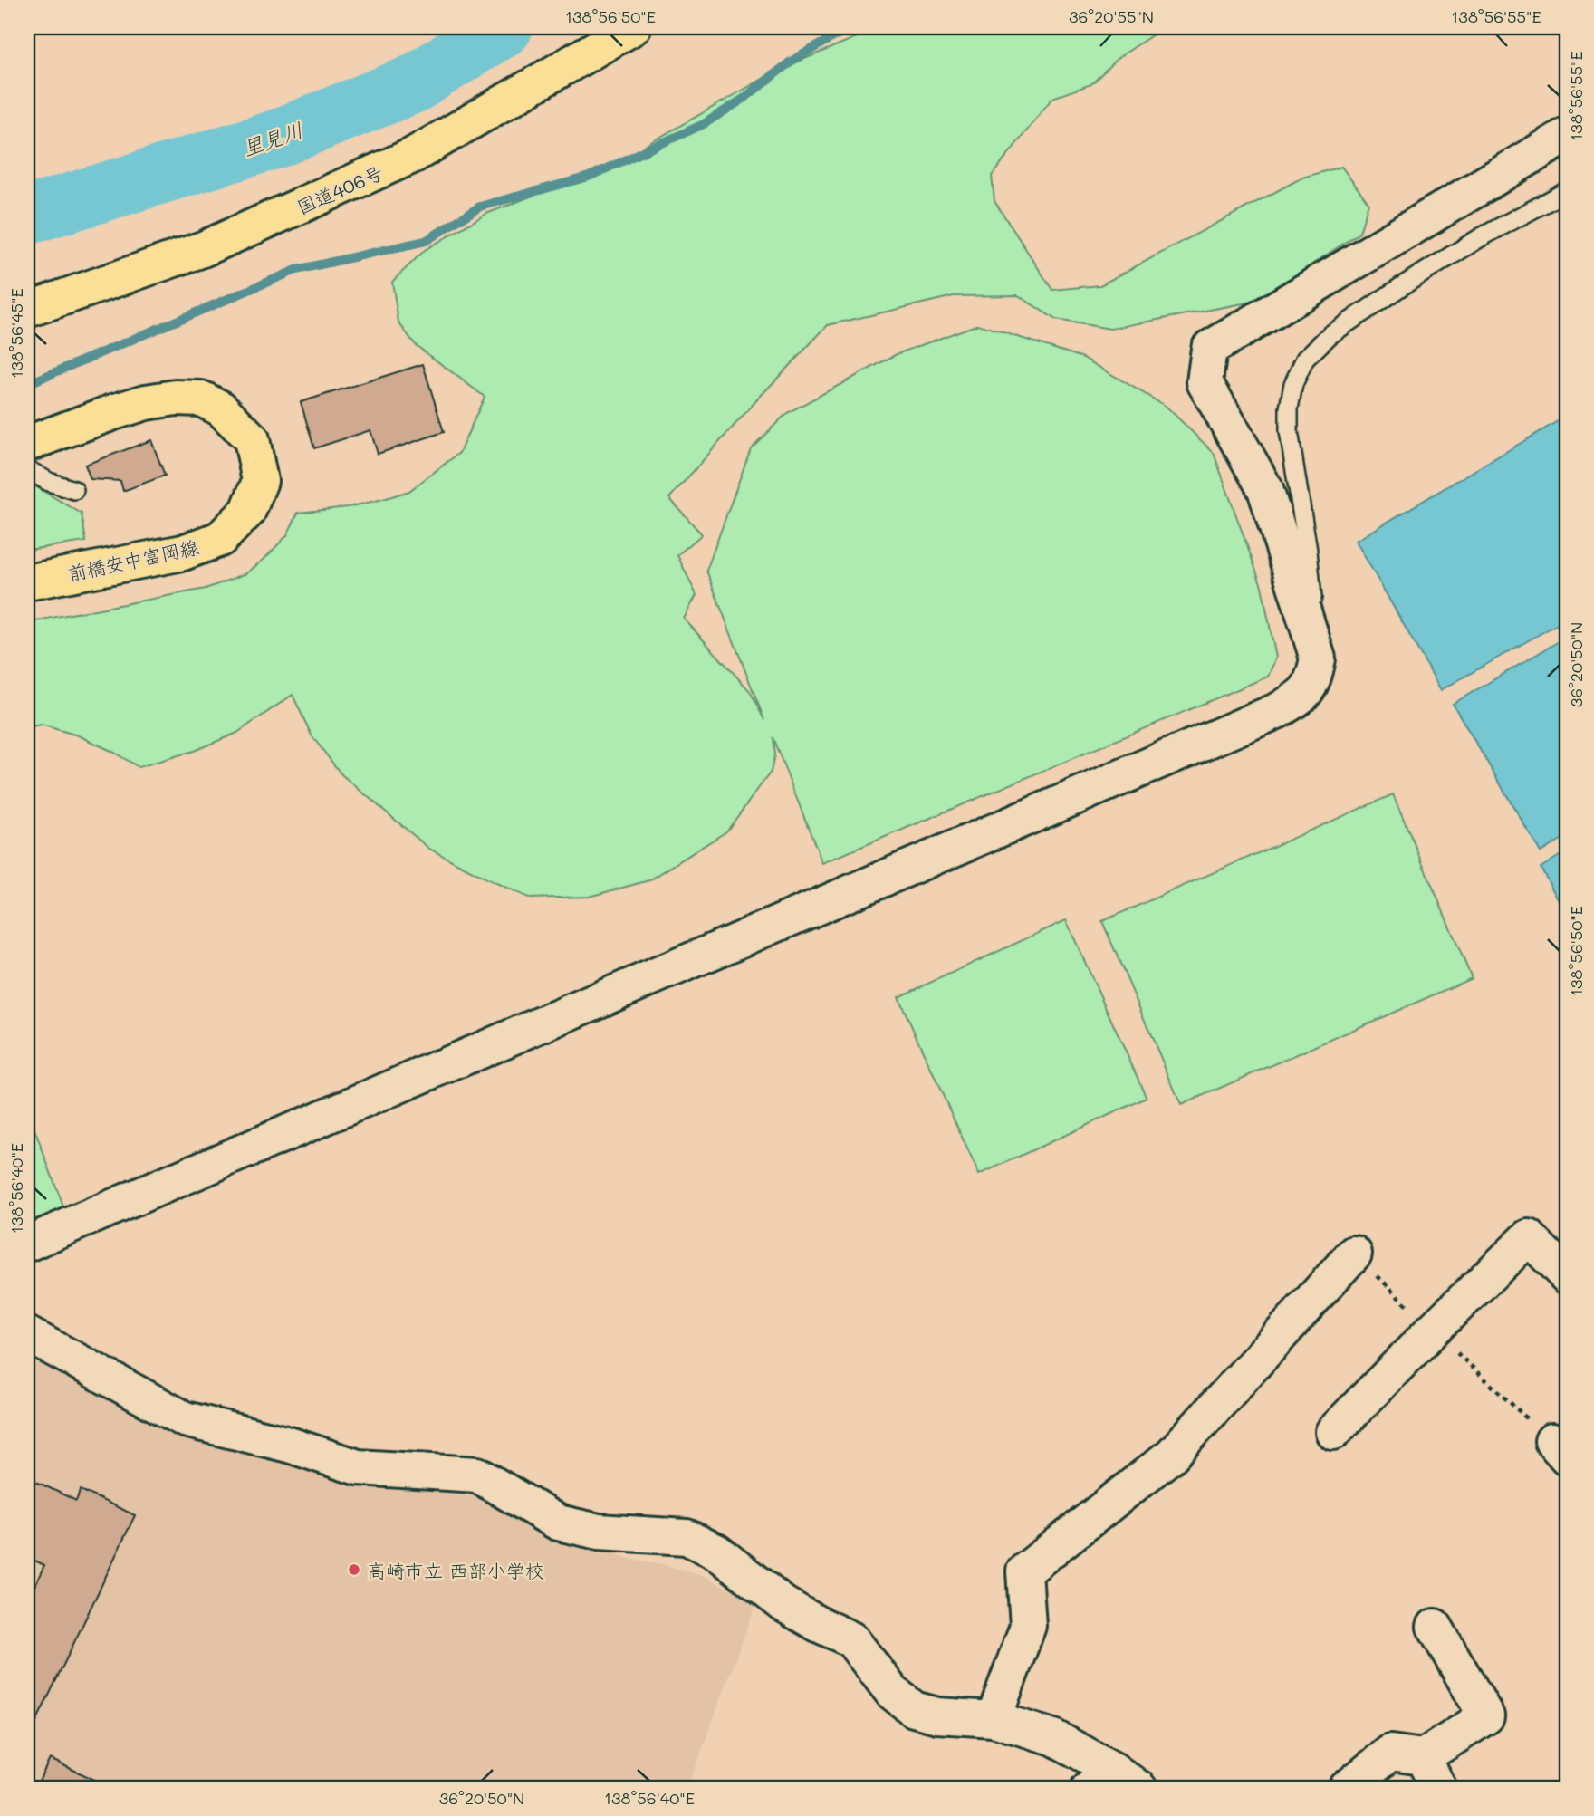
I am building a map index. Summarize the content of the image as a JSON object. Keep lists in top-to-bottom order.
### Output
{
  "streets": {
    "main road": ["国道406号", "前橋安中富岡線"]
  },
  "water": ["里見川"],
  "places": ["高崎市立 西部小学校"],
  "coordinates": [
    "138°56'50\"E",
    "36°20'55\"N",
    "138°56'55\"E",
    "138°56'45\"E",
    "36°20'50\"N",
    "138°56'40\"E"
  ]
}
